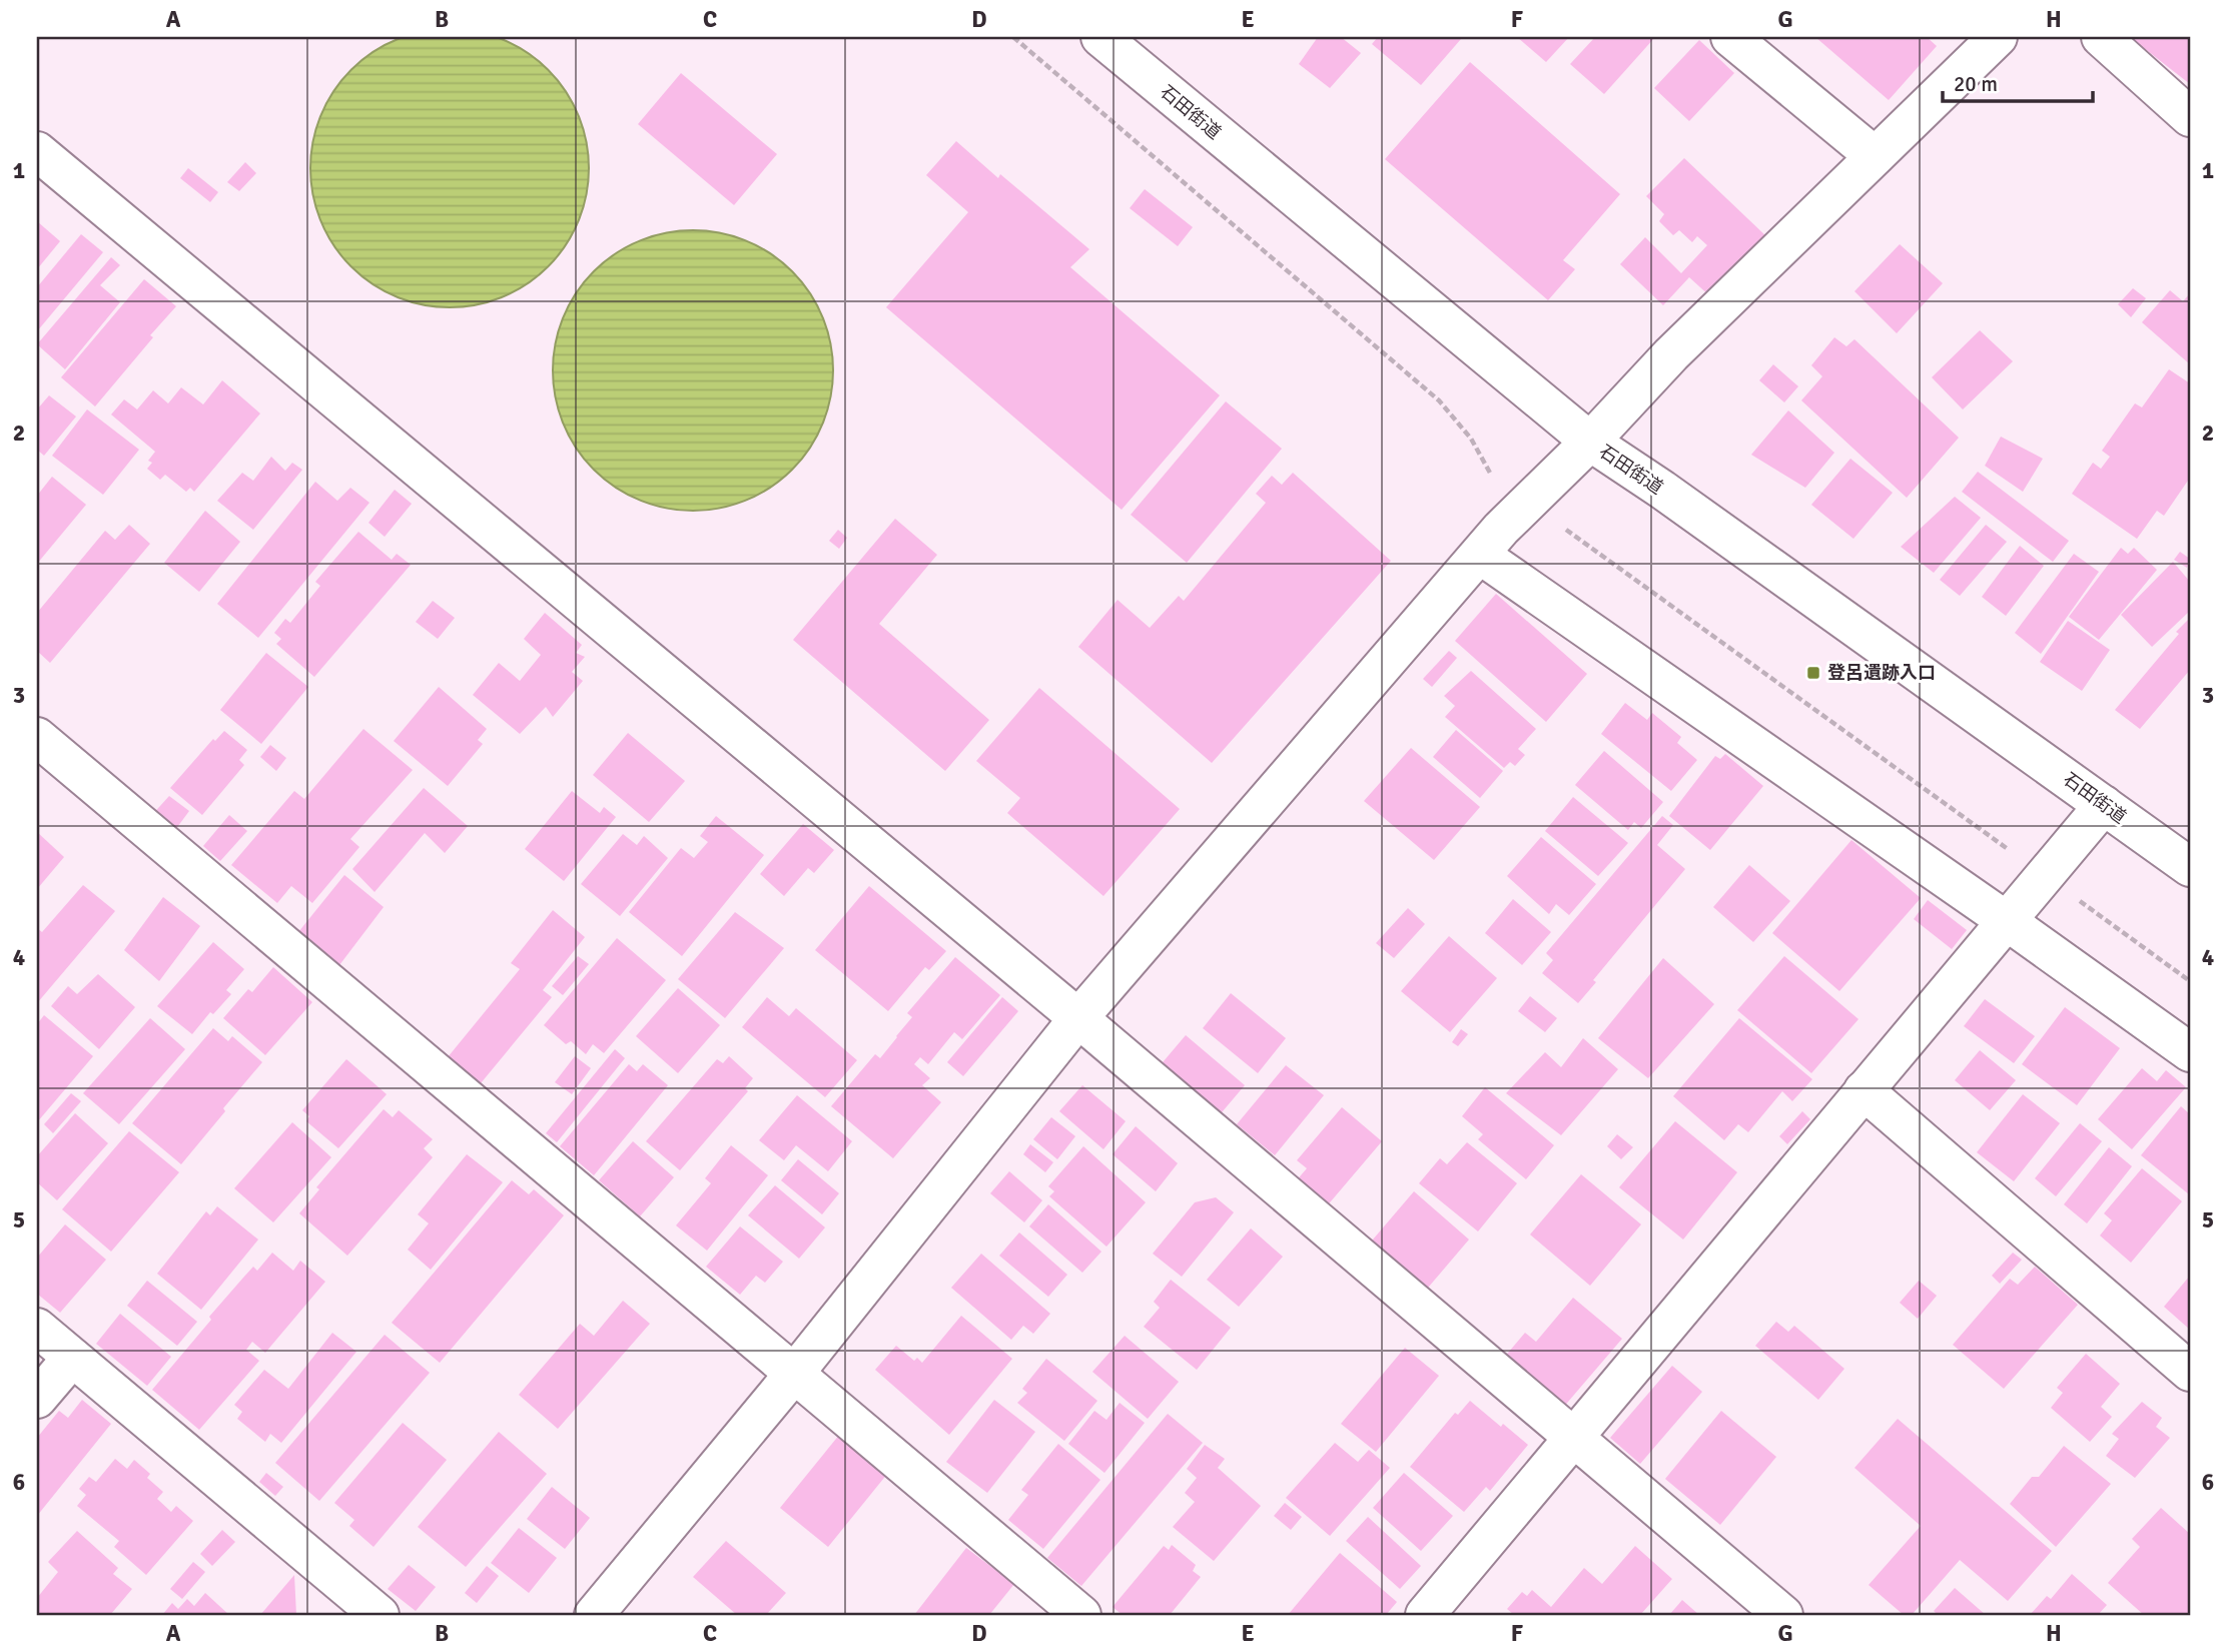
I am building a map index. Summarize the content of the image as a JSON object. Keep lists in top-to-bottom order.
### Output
{
  "streets": {
    "street": ["石田街道"]
  },
  "places": {
    "transit": ["登呂遺跡入口"]
  },
  "scale_bar": "20 m",
  "grid": {
    "columns": [
      "A",
      "B",
      "C",
      "D",
      "E",
      "F",
      "G",
      "H"
    ],
    "rows": [
      "1",
      "2",
      "3",
      "4",
      "5",
      "6"
    ]
  }
}
